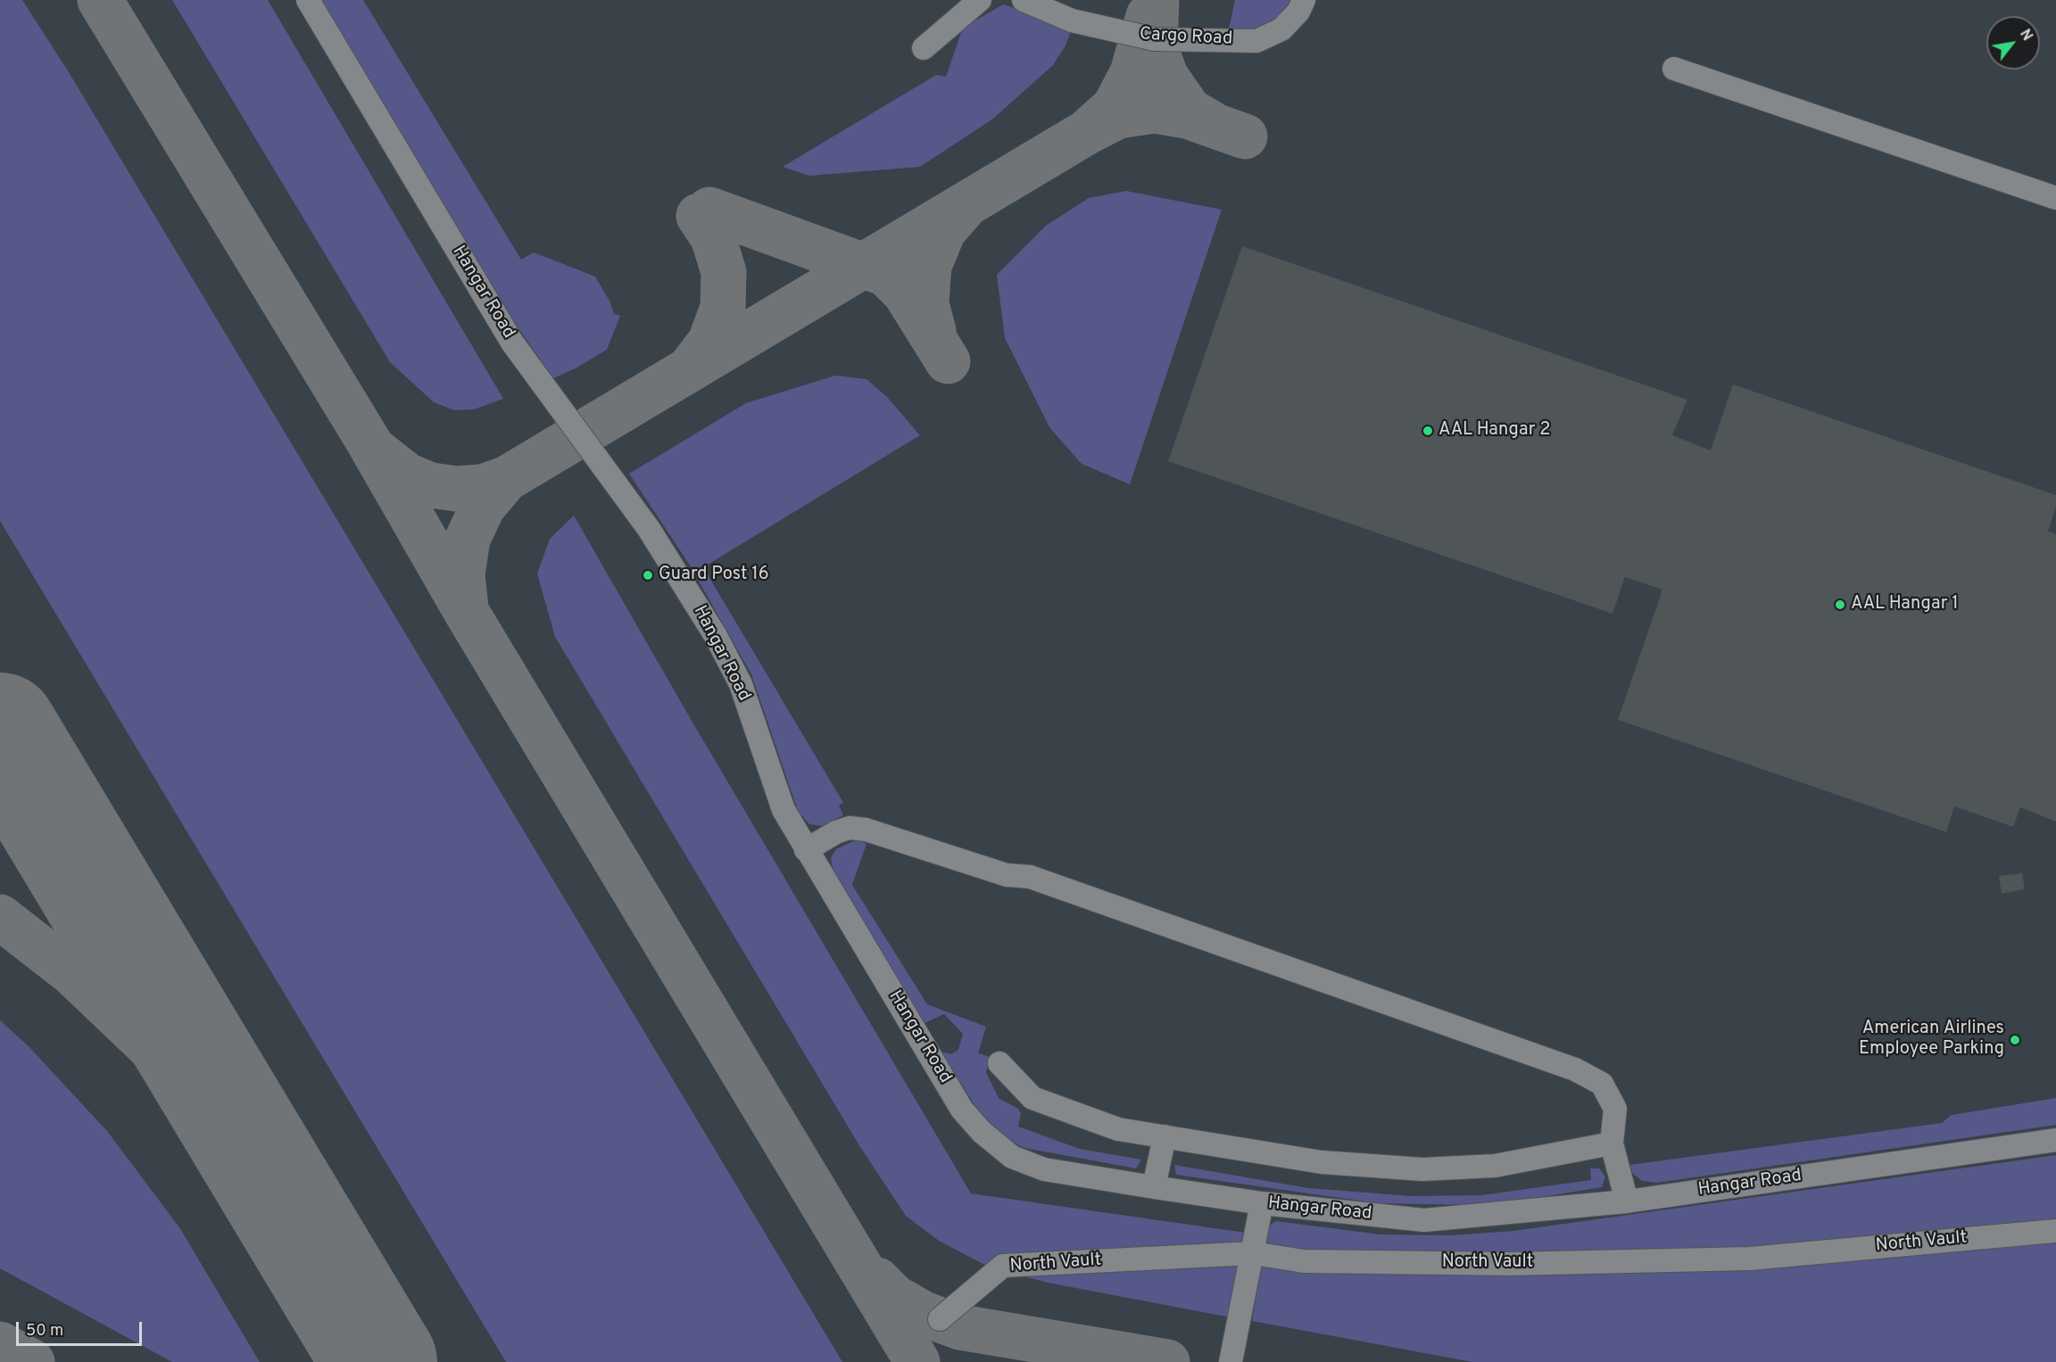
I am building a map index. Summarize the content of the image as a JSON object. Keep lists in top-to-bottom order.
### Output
{
  "streets": {
    "street": ["Cargo Road", "Hangar Road", "North Vault"]
  },
  "places": [
    "AAL Hangar 2",
    "Guard Post 16",
    "AAL Hangar 1",
    "American Airlines Employee Parking"
  ],
  "scale_bar": "50 m",
  "north": "top right"
}
